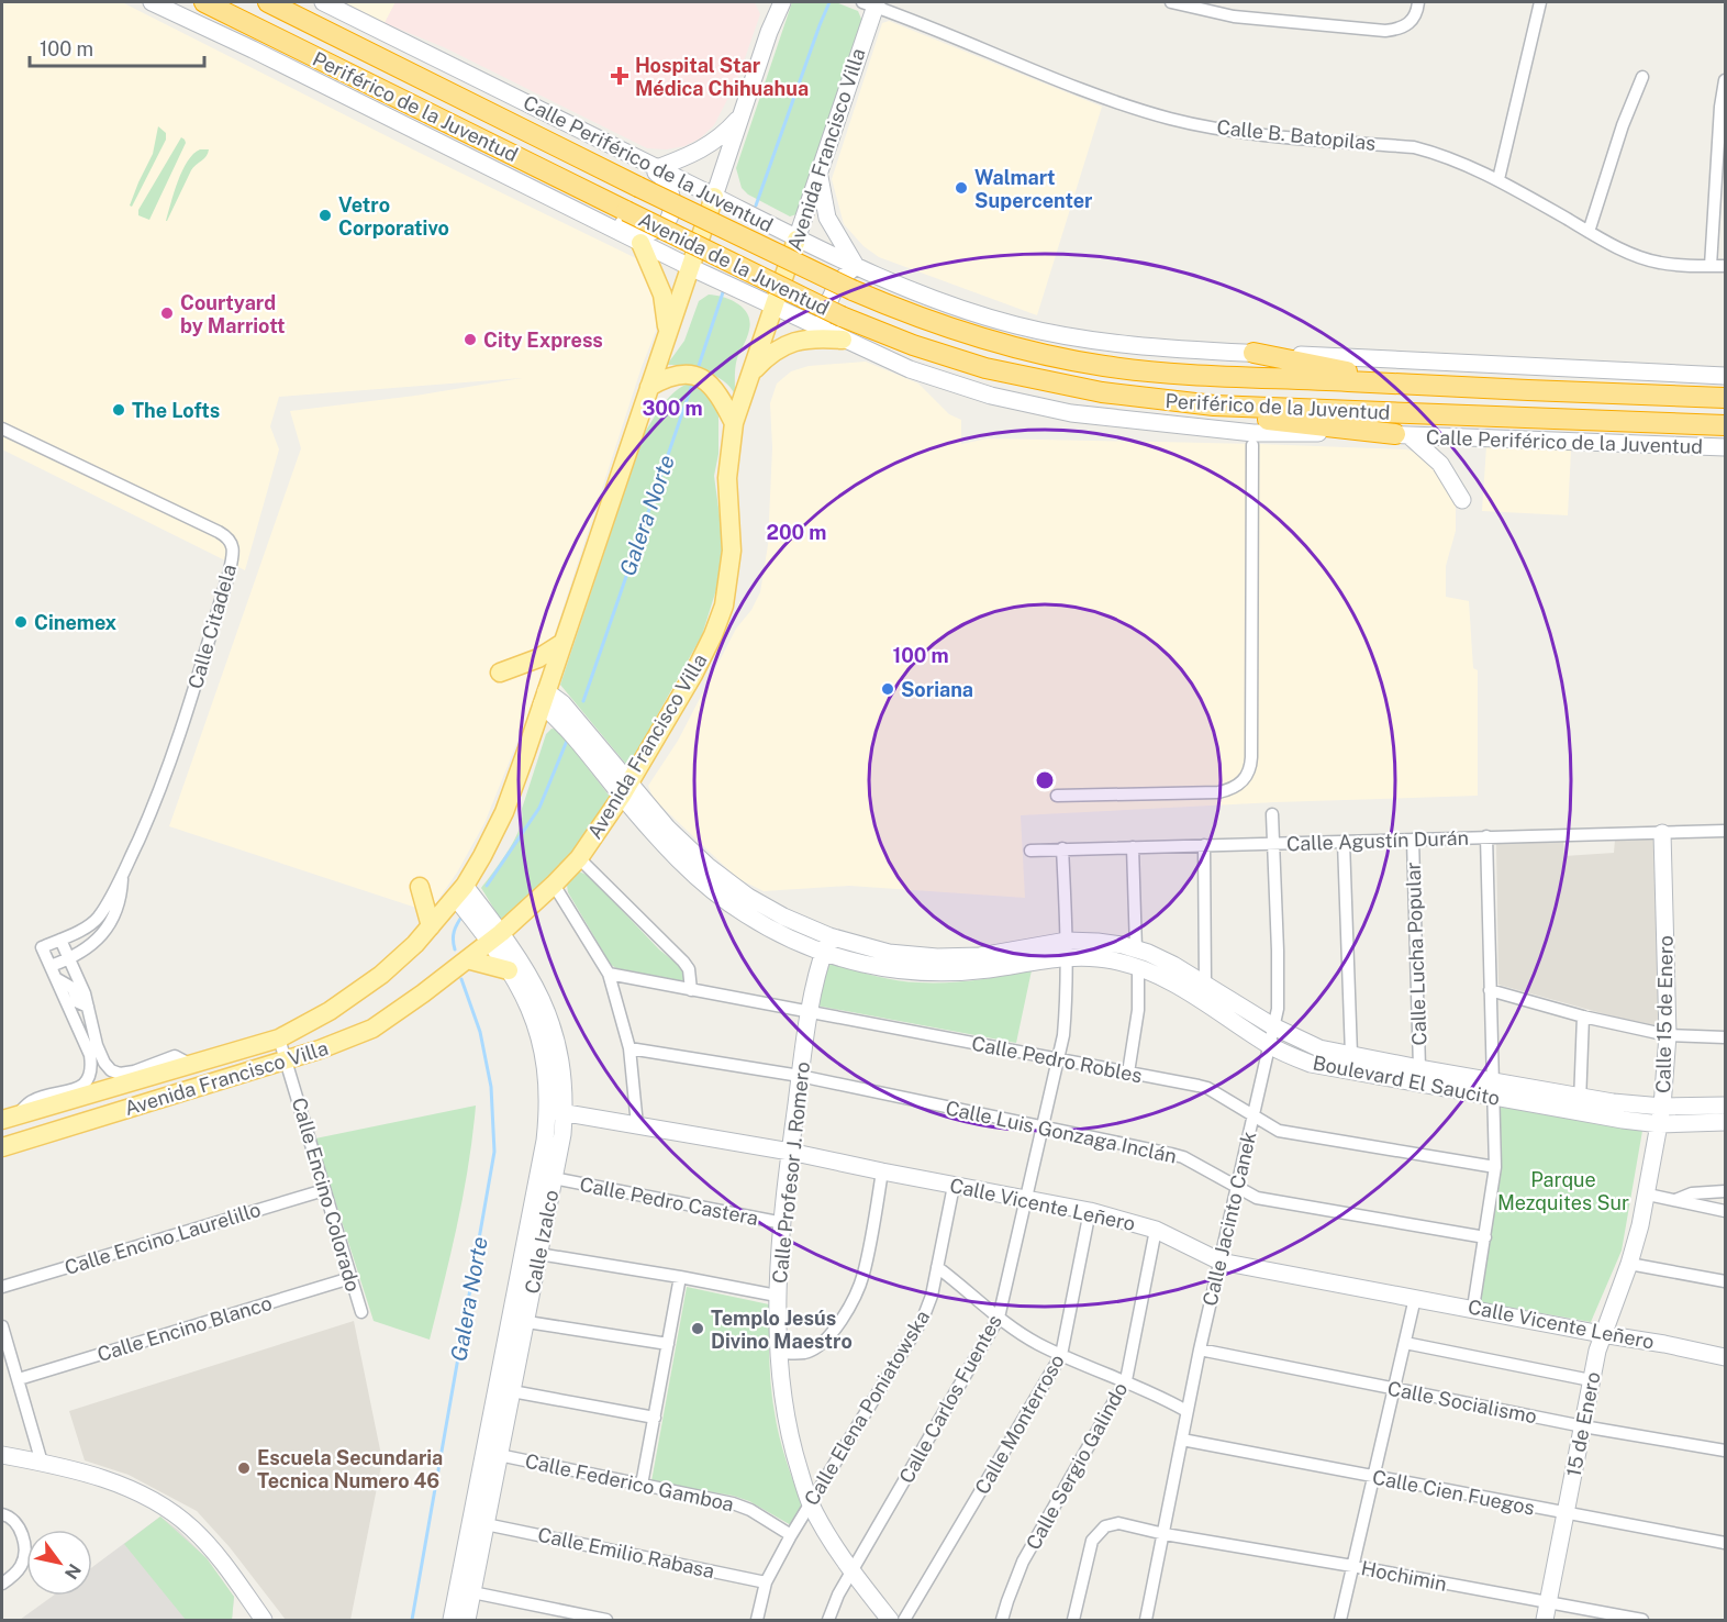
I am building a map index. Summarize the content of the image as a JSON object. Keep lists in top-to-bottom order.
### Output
{
  "streets": {
    "highway": ["Periférico de la Juventud", "Avenida de la Juventud"],
    "main road": [
      "Avenida Francisco Villa",
      "Calle Periférico de la Juventud",
      "Calle 15 de Enero",
      "Boulevard El Saucito",
      "Calle Profesor J. Romero",
      "Calle Vicente Leñero",
      "Calle Izalco",
      "15 de Enero"
    ],
    "street": [
      "Calle B. Batopilas",
      "Calle Citadela",
      "Calle Agustín Durán",
      "Calle Lucha Popular",
      "Calle Pedro Robles",
      "Calle Luis Gonzaga Inclán",
      "Calle Encino Colorado",
      "Calle Pedro Castera",
      "Calle Jacinto Canek",
      "Calle Encino Laurelillo",
      "Calle Encino Blanco",
      "Calle Carlos Fuentes",
      "Calle Socialismo",
      "Calle Elena Poniatowska",
      "Calle Monterroso",
      "Calle Sergio Galindo",
      "Calle Federico Gamboa",
      "Calle Cien Fuegos",
      "Calle Emilio Rabasa",
      "Hochimin"
    ]
  },
  "crossings": [
    ["Periférico de la Juventud", "Avenida de la Juventud"],
    ["Calle B. Batopilas", "Avenida Francisco Villa"],
    ["Avenida Francisco Villa", "Calle Periférico de la Juventud"],
    ["Avenida Francisco Villa", "Boulevard El Saucito"],
    ["Avenida Francisco Villa", "Calle Encino Colorado"],
    ["Avenida Francisco Villa", "Calle Izalco"],
    ["Calle Agustín Durán", "Calle Lucha Popular"],
    ["Calle Agustín Durán", "Calle 15 de Enero"],
    ["Calle Agustín Durán", "Calle Jacinto Canek"],
    ["Calle Agustín Durán", "Calle Carlos Fuentes"],
    ["Calle Lucha Popular", "Boulevard El Saucito"],
    ["Calle 15 de Enero", "Boulevard El Saucito"],
    ["Calle 15 de Enero", "15 de Enero"],
    ["Calle Pedro Robles", "Calle Profesor J. Romero"],
    ["Calle Pedro Robles", "Calle Jacinto Canek"],
    ["Calle Pedro Robles", "Calle Carlos Fuentes"],
    ["Boulevard El Saucito", "Calle Profesor J. Romero"],
    ["Boulevard El Saucito", "Calle Jacinto Canek"],
    ["Boulevard El Saucito", "Calle Carlos Fuentes"],
    ["Calle Luis Gonzaga Inclán", "Calle Profesor J. Romero"],
    ["Calle Luis Gonzaga Inclán", "Calle Jacinto Canek"],
    ["Calle Luis Gonzaga Inclán", "Calle Carlos Fuentes"],
    ["Calle Profesor J. Romero", "Calle Pedro Castera"],
    ["Calle Profesor J. Romero", "Calle Vicente Leñero"],
    ["Calle Profesor J. Romero", "Calle Carlos Fuentes"],
    ["Calle Profesor J. Romero", "Calle Elena Poniatowska"],
    ["Calle Encino Colorado", "Calle Encino Laurelillo"],
    ["Calle Encino Colorado", "Calle Encino Blanco"],
    ["Calle Pedro Castera", "Calle Izalco"],
    ["Calle Vicente Leñero", "Calle Jacinto Canek"],
    ["Calle Vicente Leñero", "Calle Izalco"],
    ["Calle Vicente Leñero", "Calle Carlos Fuentes"],
    ["Calle Vicente Leñero", "Calle Elena Poniatowska"],
    ["Calle Vicente Leñero", "Calle Monterroso"],
    ["Calle Vicente Leñero", "15 de Enero"],
    ["Calle Vicente Leñero", "Calle Sergio Galindo"],
    ["Calle Jacinto Canek", "Calle Socialismo"],
    ["Calle Jacinto Canek", "Calle Cien Fuegos"],
    ["Calle Jacinto Canek", "Hochimin"],
    ["Calle Izalco", "Calle Federico Gamboa"],
    ["Calle Izalco", "Calle Emilio Rabasa"],
    ["Calle Socialismo", "15 de Enero"],
    ["Calle Elena Poniatowska", "Calle Federico Gamboa"],
    ["Calle Elena Poniatowska", "Calle Emilio Rabasa"],
    ["15 de Enero", "Calle Cien Fuegos"],
    ["15 de Enero", "Hochimin"]
  ],
  "water": ["Galera Norte"],
  "parks": ["Parque Mezquites Sur"],
  "places": {
    "health": ["Hospital Star Médica Chihuahua"],
    "other": [
      "Walmart Supercenter",
      "Vetro Corporativo",
      "Courtyard by Marriott",
      "City Express",
      "The Lofts",
      "Cinemex",
      "Soriana",
      "Templo Jesús Divino Maestro",
      "Escuela Secundaria Tecnica Numero 46"
    ]
  },
  "scale_bar": "100 m",
  "north": "bottom right",
  "rings": ["300 m", "200 m", "100 m"]
}
